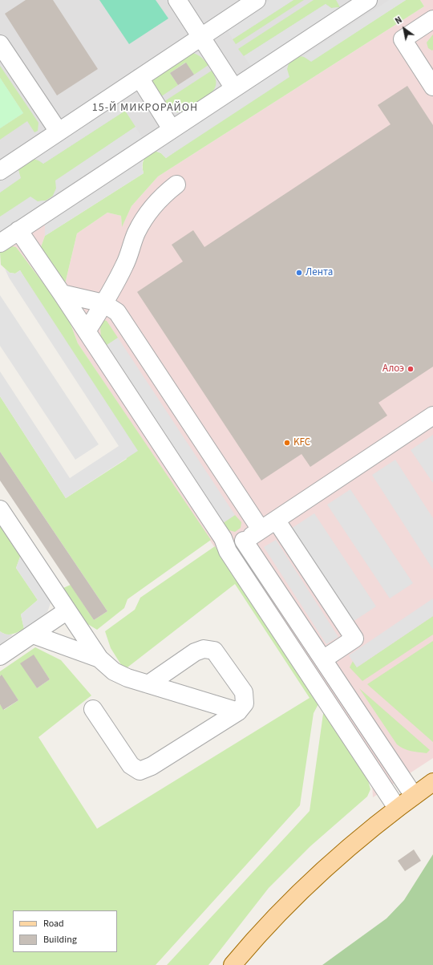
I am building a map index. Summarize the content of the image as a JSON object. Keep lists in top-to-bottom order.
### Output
{
  "districts": ["15-Й МИКРОРАЙОН"],
  "places": ["Лента", "Алоэ", "KFC"],
  "legend": ["Road", "Building"],
  "north": "top left"
}
